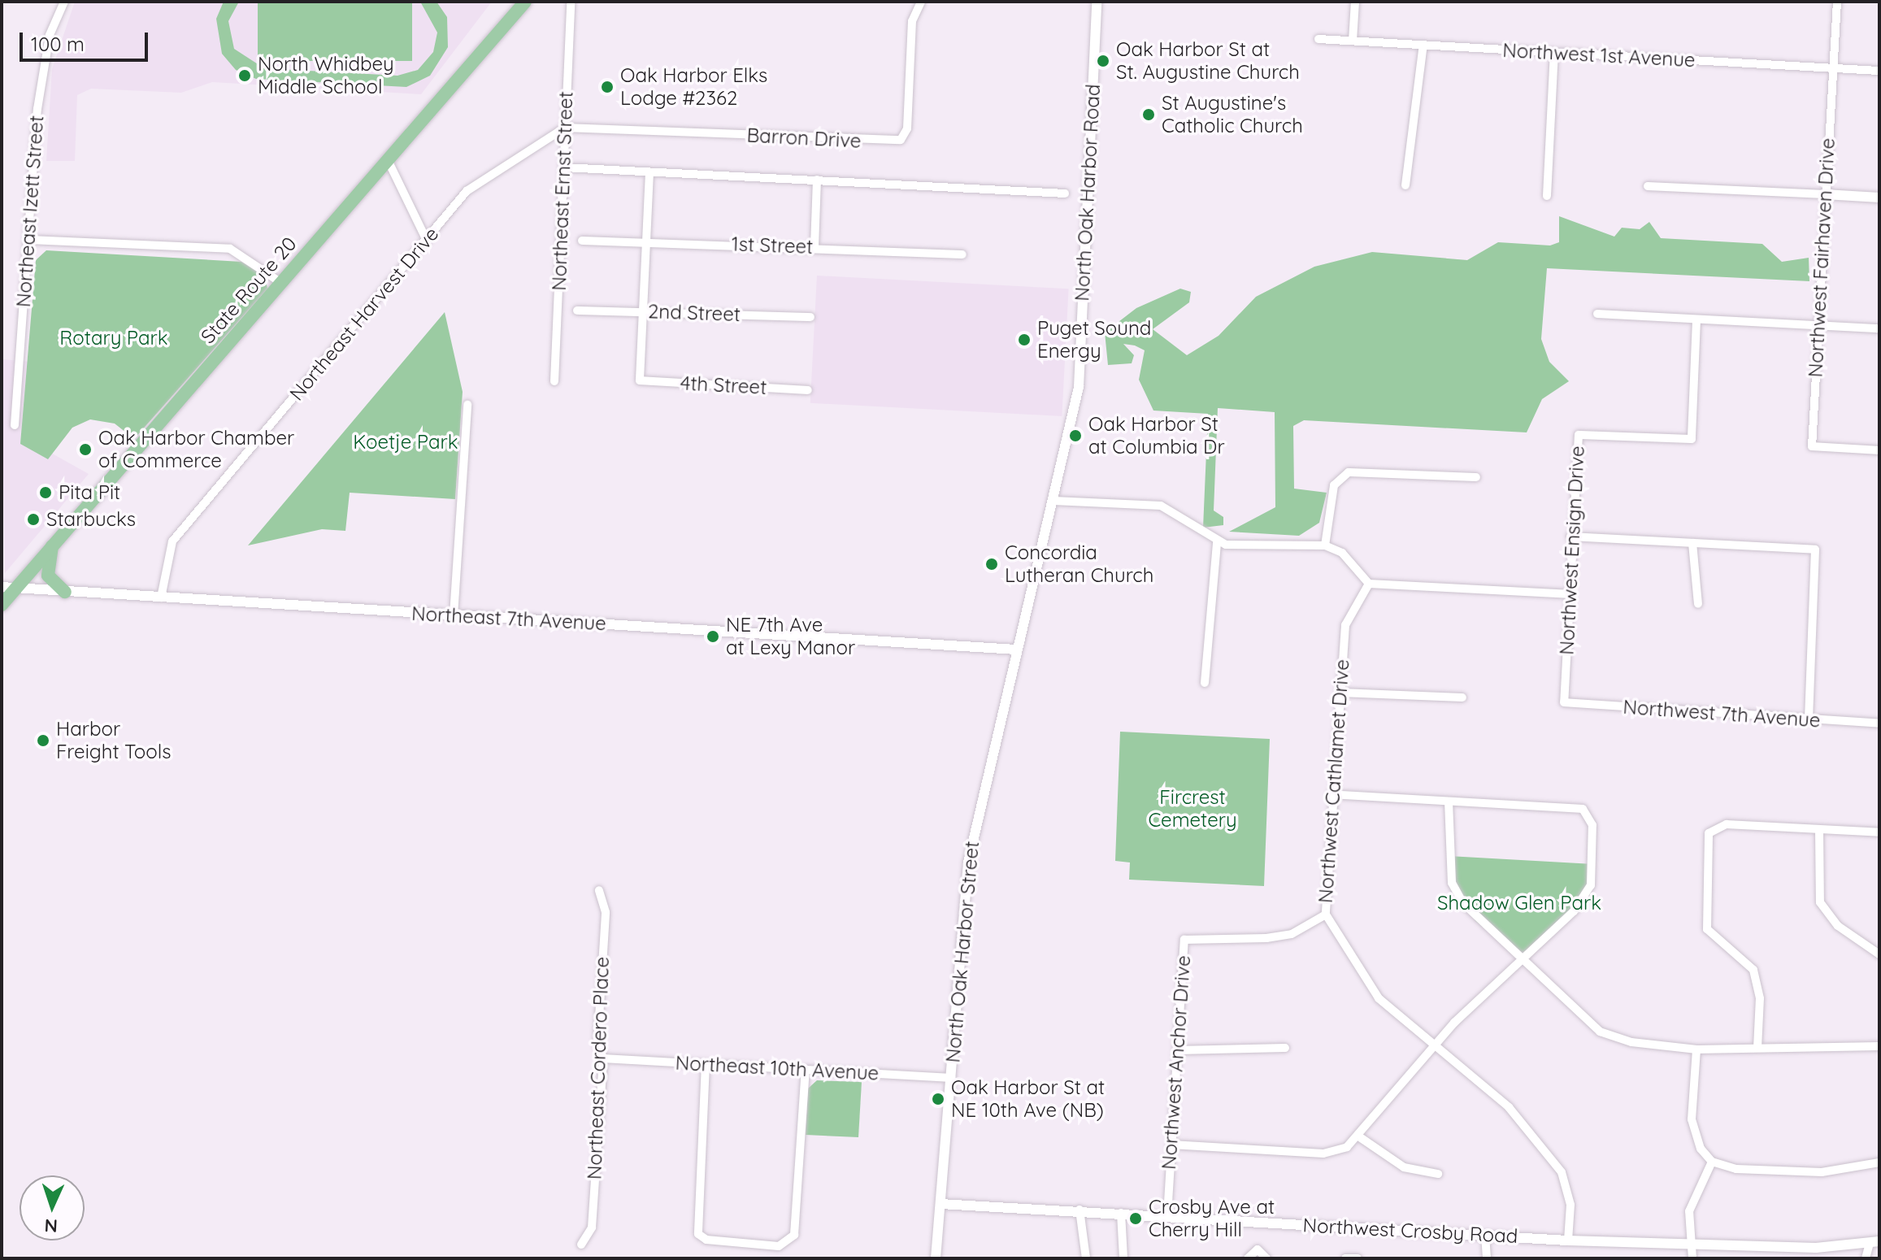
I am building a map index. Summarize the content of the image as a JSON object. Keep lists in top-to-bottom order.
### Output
{
  "streets": {
    "main road": ["State Route 20"],
    "street": [
      "Northwest 1st Avenue",
      "Barron Drive",
      "Northeast Ernst Street",
      "North Oak Harbor Road",
      "Northeast Izett Street",
      "1st Street",
      "Northwest Fairhaven Drive",
      "2nd Street",
      "Northeast Harvest Drive",
      "4th Street",
      "Northwest Ensign Drive",
      "Northeast 7th Avenue",
      "Northwest 7th Avenue",
      "Northwest Cathlamet Drive",
      "North Oak Harbor Street",
      "Northwest Anchor Drive",
      "Northeast Cordero Place",
      "Northeast 10th Avenue",
      "Northwest Crosby Road"
    ]
  },
  "crossings": [
    ["Northwest 1st Avenue", "Northwest Fairhaven Drive"],
    ["Barron Drive", "Northeast Ernst Street"],
    ["Barron Drive", "Northeast Harvest Drive"],
    ["Northeast Ernst Street", "Northeast Harvest Drive"],
    ["North Oak Harbor Road", "Northeast 7th Avenue"],
    ["North Oak Harbor Road", "North Oak Harbor Street"],
    ["State Route 20", "Northeast 7th Avenue"],
    ["2nd Street", "4th Street"],
    ["Northeast Harvest Drive", "Northeast 7th Avenue"],
    ["Northwest Ensign Drive", "Northwest 7th Avenue"],
    ["Northeast 7th Avenue", "North Oak Harbor Street"],
    ["Northwest Cathlamet Drive", "Northwest Anchor Drive"],
    ["Northwest Cathlamet Drive", "Northwest Crosby Road"],
    ["North Oak Harbor Street", "Northeast 10th Avenue"],
    ["North Oak Harbor Street", "Northwest Crosby Road"],
    ["Northwest Anchor Drive", "Northwest Crosby Road"],
    ["Northeast Cordero Place", "Northeast 10th Avenue"]
  ],
  "parks": [
    "Rotary Park",
    "Koetje Park",
    "Fircrest Cemetery",
    "Shadow Glen Park"
  ],
  "places": [
    "Oak Harbor St at St. Augustine Church",
    "North Whidbey Middle School",
    "Oak Harbor Elks Lodge #2362",
    "St Augustine's Catholic Church",
    "Puget Sound Energy",
    "Oak Harbor St at Columbia Dr",
    "Oak Harbor Chamber of Commerce",
    "Pita Pit",
    "Starbucks",
    "Concordia Lutheran Church",
    "NE 7th Ave at Lexy Manor",
    "Harbor Freight Tools",
    "Oak Harbor St at NE 10th Ave (NB)",
    "Crosby Ave at Cherry Hill"
  ],
  "scale_bar": "100 m",
  "north": "bottom"
}
